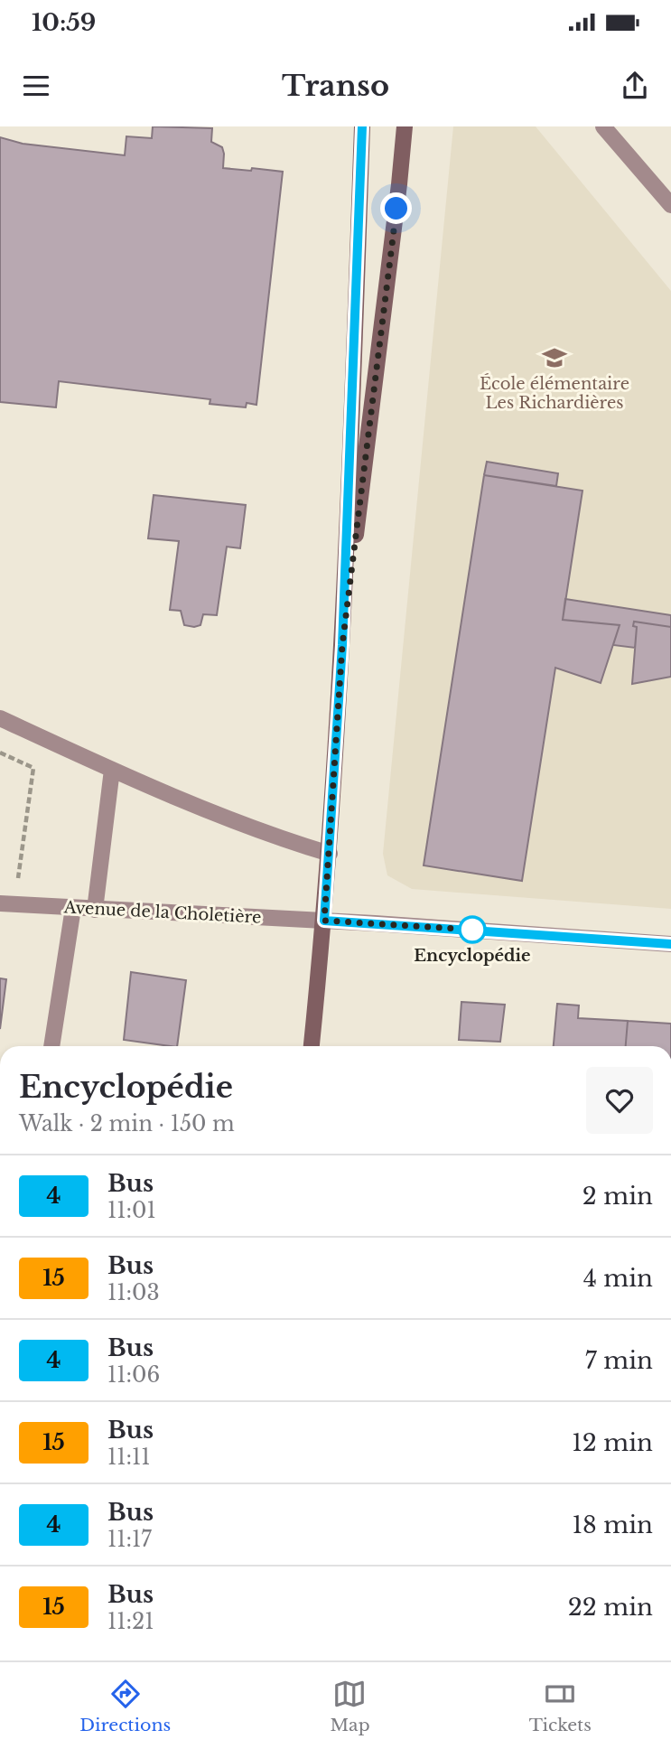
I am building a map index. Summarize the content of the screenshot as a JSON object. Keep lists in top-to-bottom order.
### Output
{
  "streets": {
    "street": ["Avenue de la Choletière"]
  },
  "places": {
    "school or university": ["École élémentaire Les Richardières"],
    "other": ["Encyclopédie"]
  },
  "lines": ["bus line 4"],
  "page": {
    "status": "10:59",
    "header": "Transo",
    "heading": ["Encyclopédie", "Walk · 2 min · 150 m"],
    "list": [
      {
        "mark": "4",
        "name": "Bus",
        "note": "11:01",
        "value": "2 min"
      },
      {
        "mark": "15",
        "name": "Bus",
        "note": "11:03",
        "value": "4 min"
      },
      {
        "mark": "4",
        "name": "Bus",
        "note": "11:06",
        "value": "7 min"
      },
      {
        "mark": "15",
        "name": "Bus",
        "note": "11:11",
        "value": "12 min"
      },
      {
        "mark": "4",
        "name": "Bus",
        "note": "11:17",
        "value": "18 min"
      },
      {
        "mark": "15",
        "name": "Bus",
        "note": "11:21",
        "value": "22 min"
      }
    ],
    "tabs": ["Directions", "Map", "Tickets"]
  }
}
